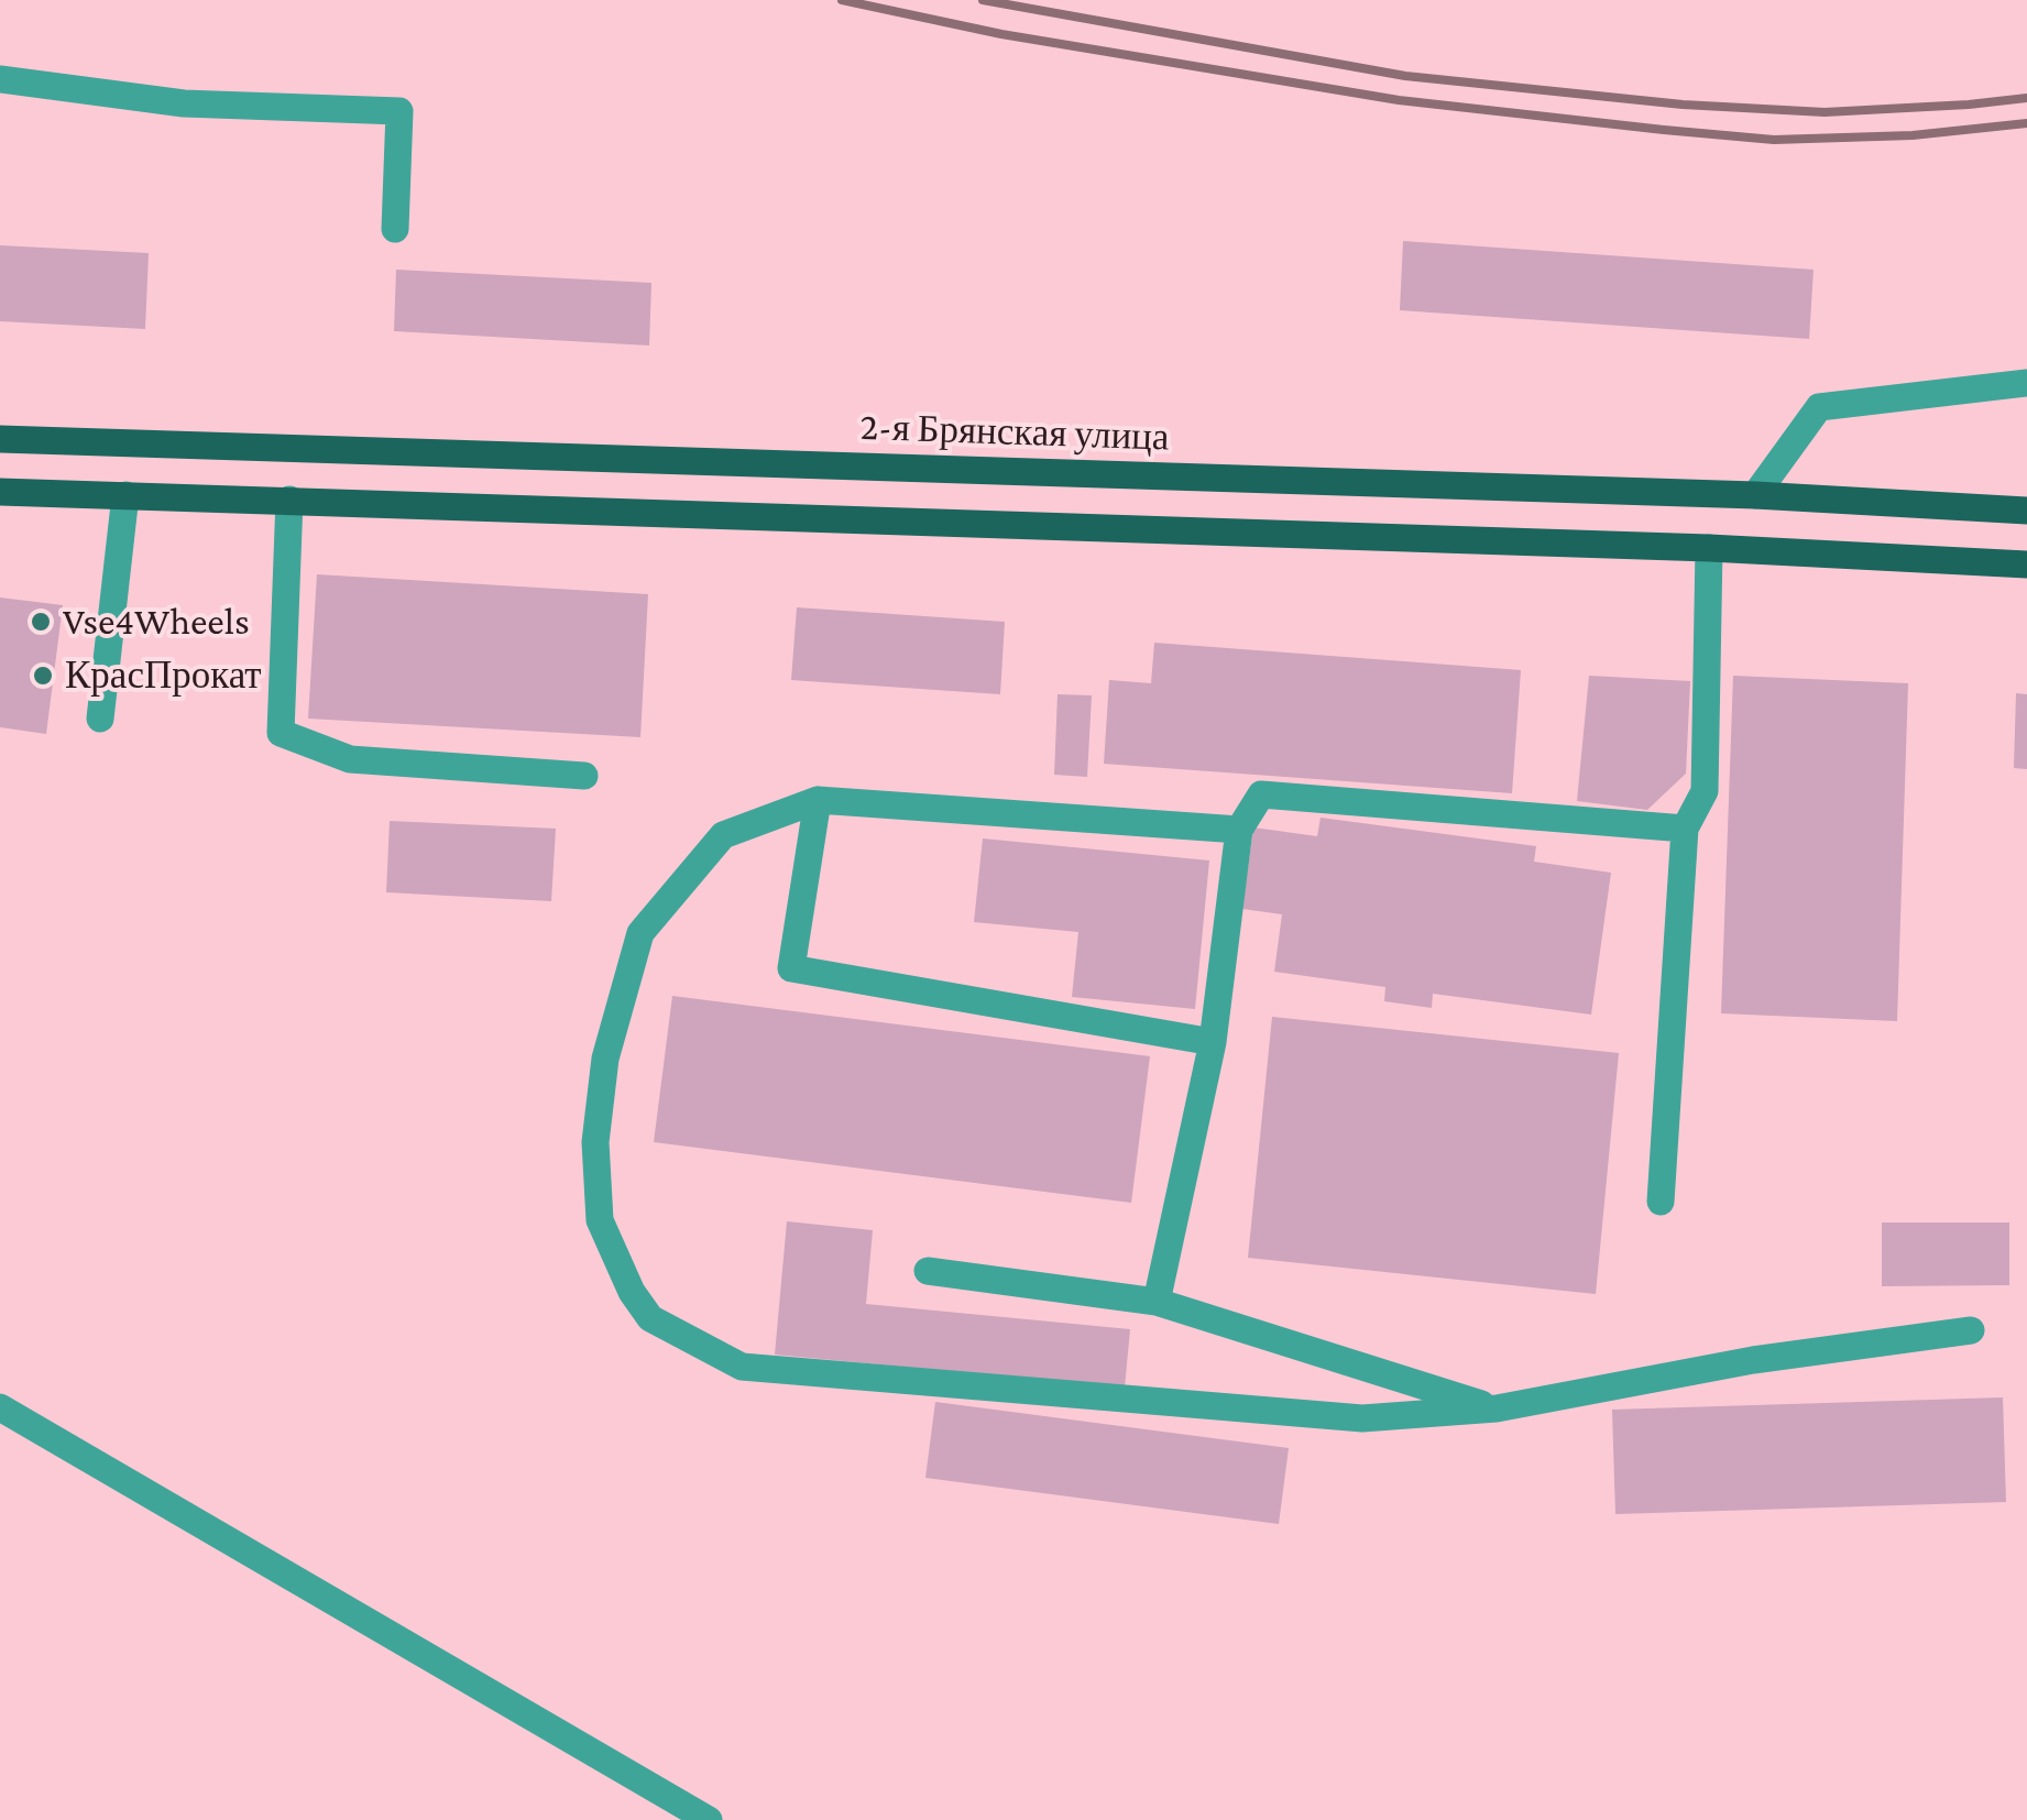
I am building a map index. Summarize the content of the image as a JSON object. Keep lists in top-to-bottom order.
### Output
{
  "streets": {
    "main road": ["2-я Брянская улица"]
  },
  "places": ["Vse4Wheels", "КрасПрокат"]
}
